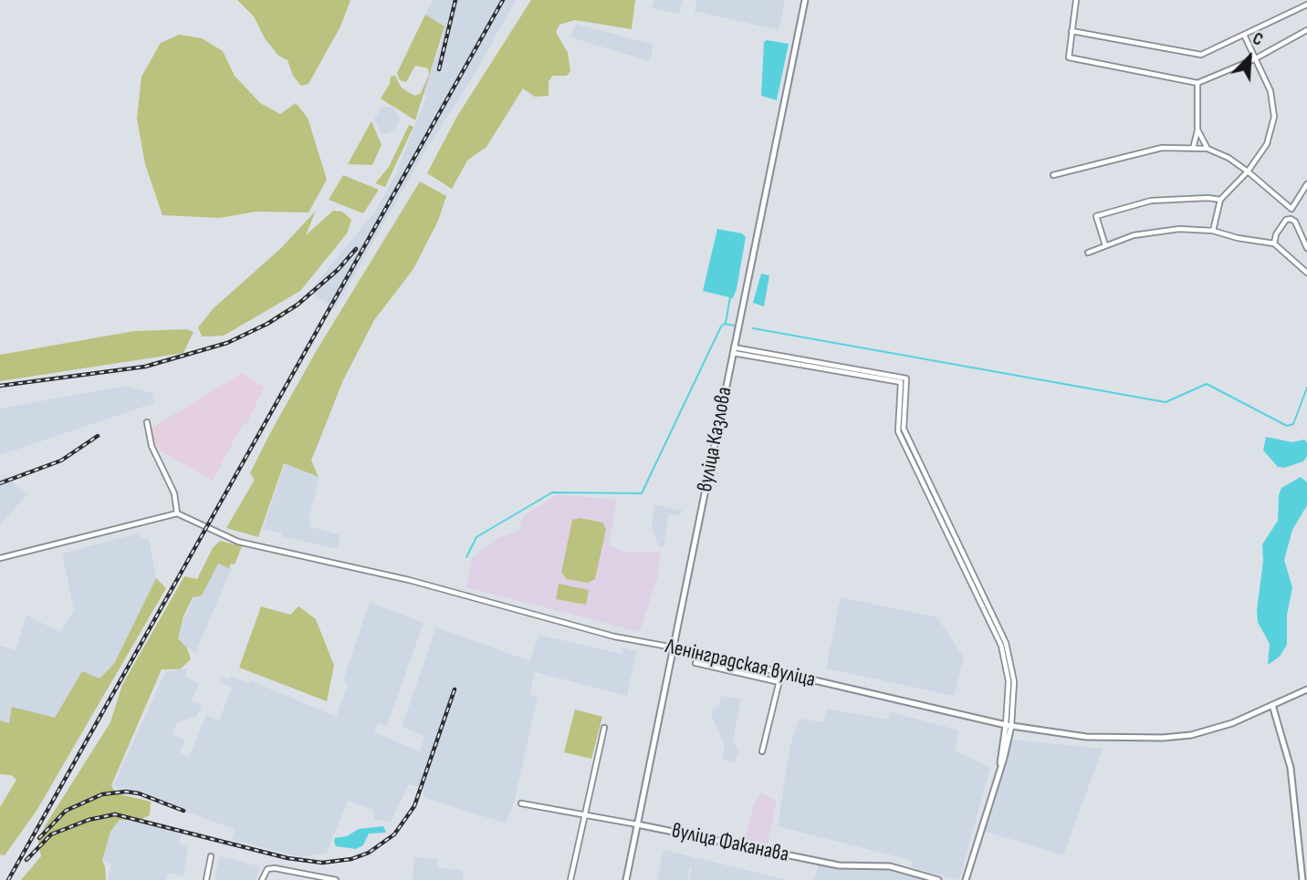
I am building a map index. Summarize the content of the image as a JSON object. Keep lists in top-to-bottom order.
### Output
{
  "streets": {
    "main road": ["вуліца Казлова", "Ленінградская вуліца", "вуліца Факанава"]
  },
  "crossings": [
    ["вуліца Казлова", "Ленінградская вуліца"],
    ["вуліца Казлова", "вуліца Факанава"]
  ],
  "north": "top right"
}
